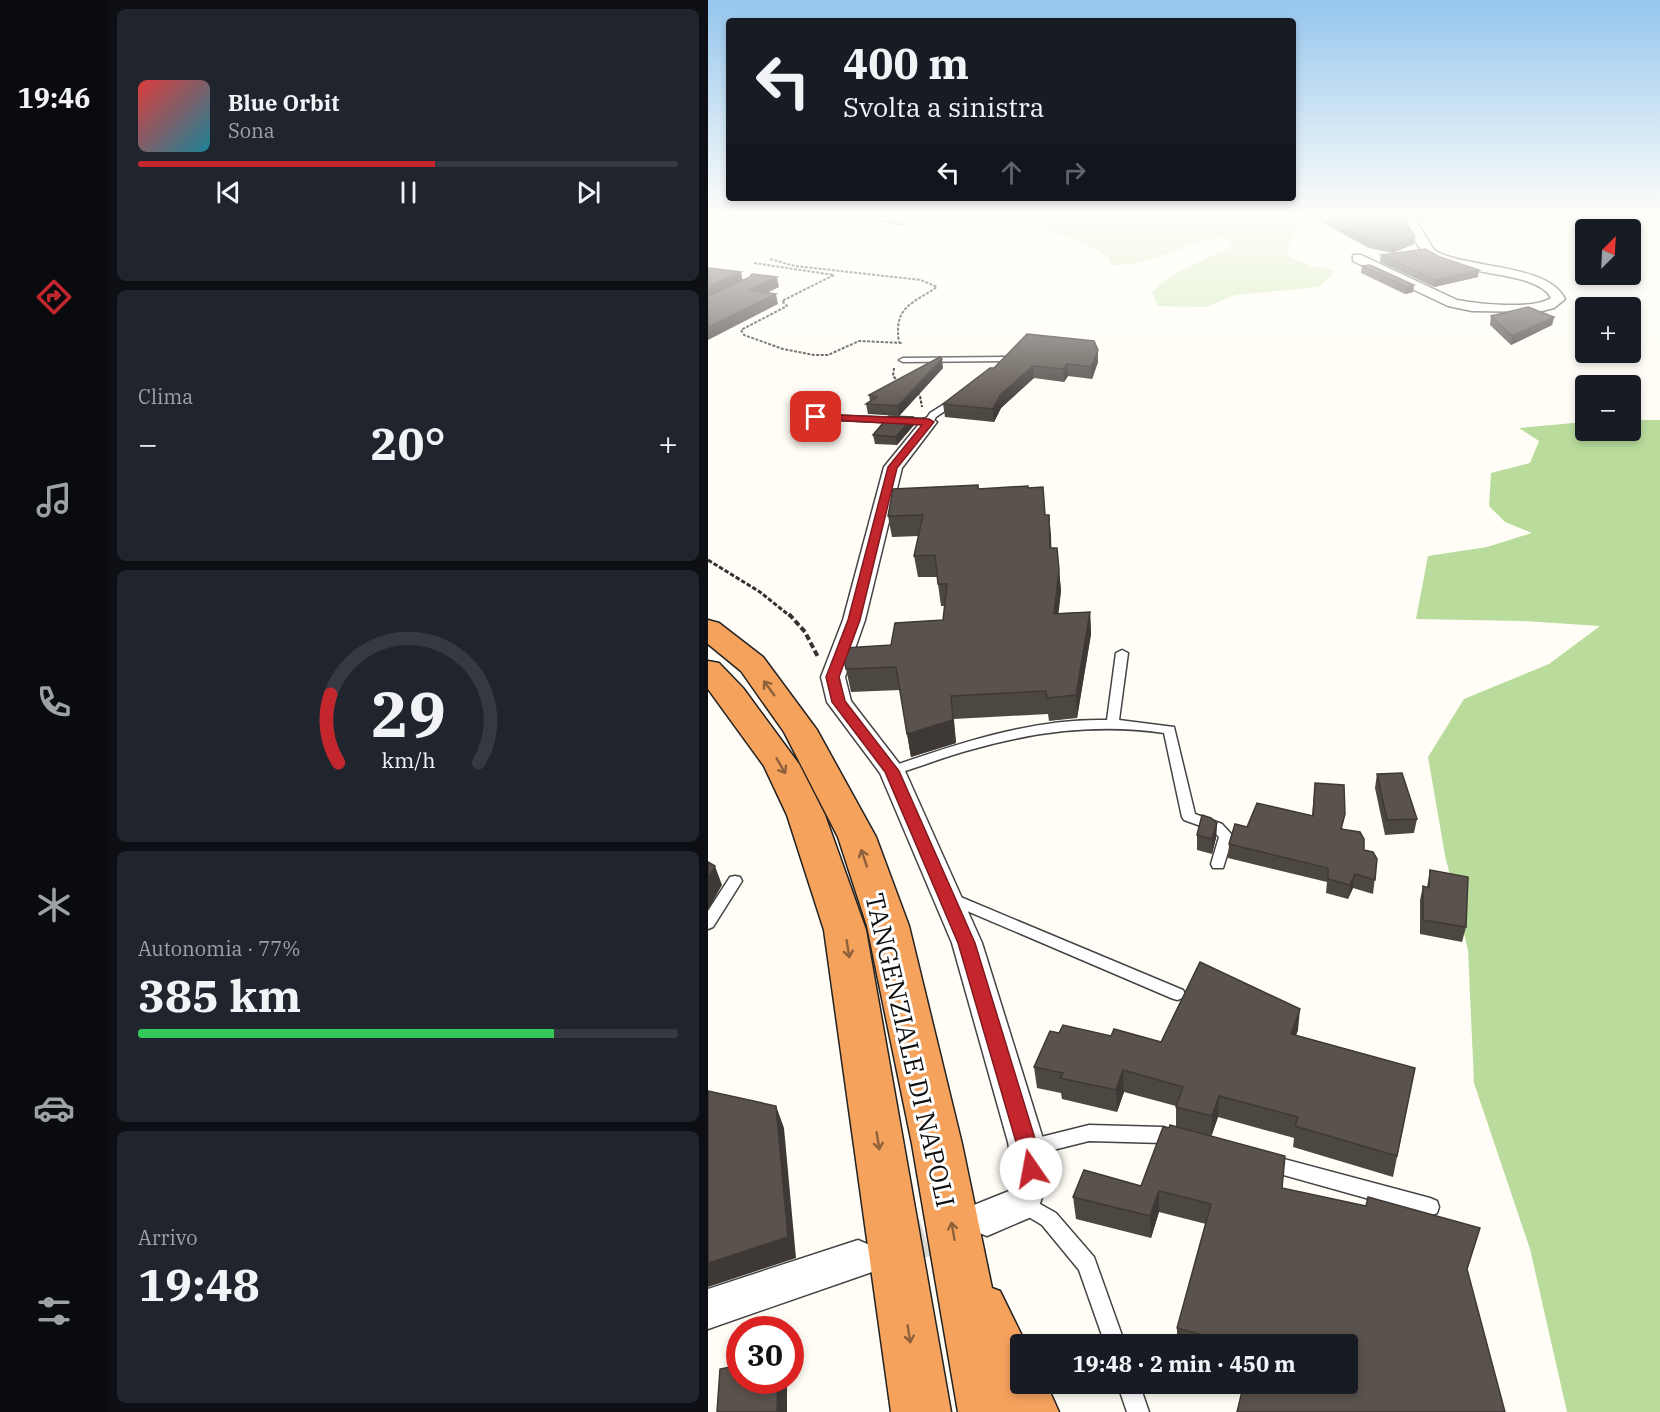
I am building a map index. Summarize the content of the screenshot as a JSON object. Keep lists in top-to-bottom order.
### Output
{
  "streets": {
    "highway": ["TANGENZIALE DI NAPOLI"]
  },
  "north": "top right",
  "page": {
    "tabs": "19:46",
    "turn": ["400 m", "Svolta a sinistra"],
    "song": ["Blue Orbit", "Sona"],
    "map_buttons": ["+", "−"],
    "tile": [
      "Clima",
      ["Autonomia · 77%", "385 km"],
      ["Arrivo", "19:48"]
    ],
    "heat": ["−", "20°", "+"],
    "limit": "30",
    "trip": "19:48 · 2 min · 450 m",
    "gauge": ["29", "km/h"]
  }
}
